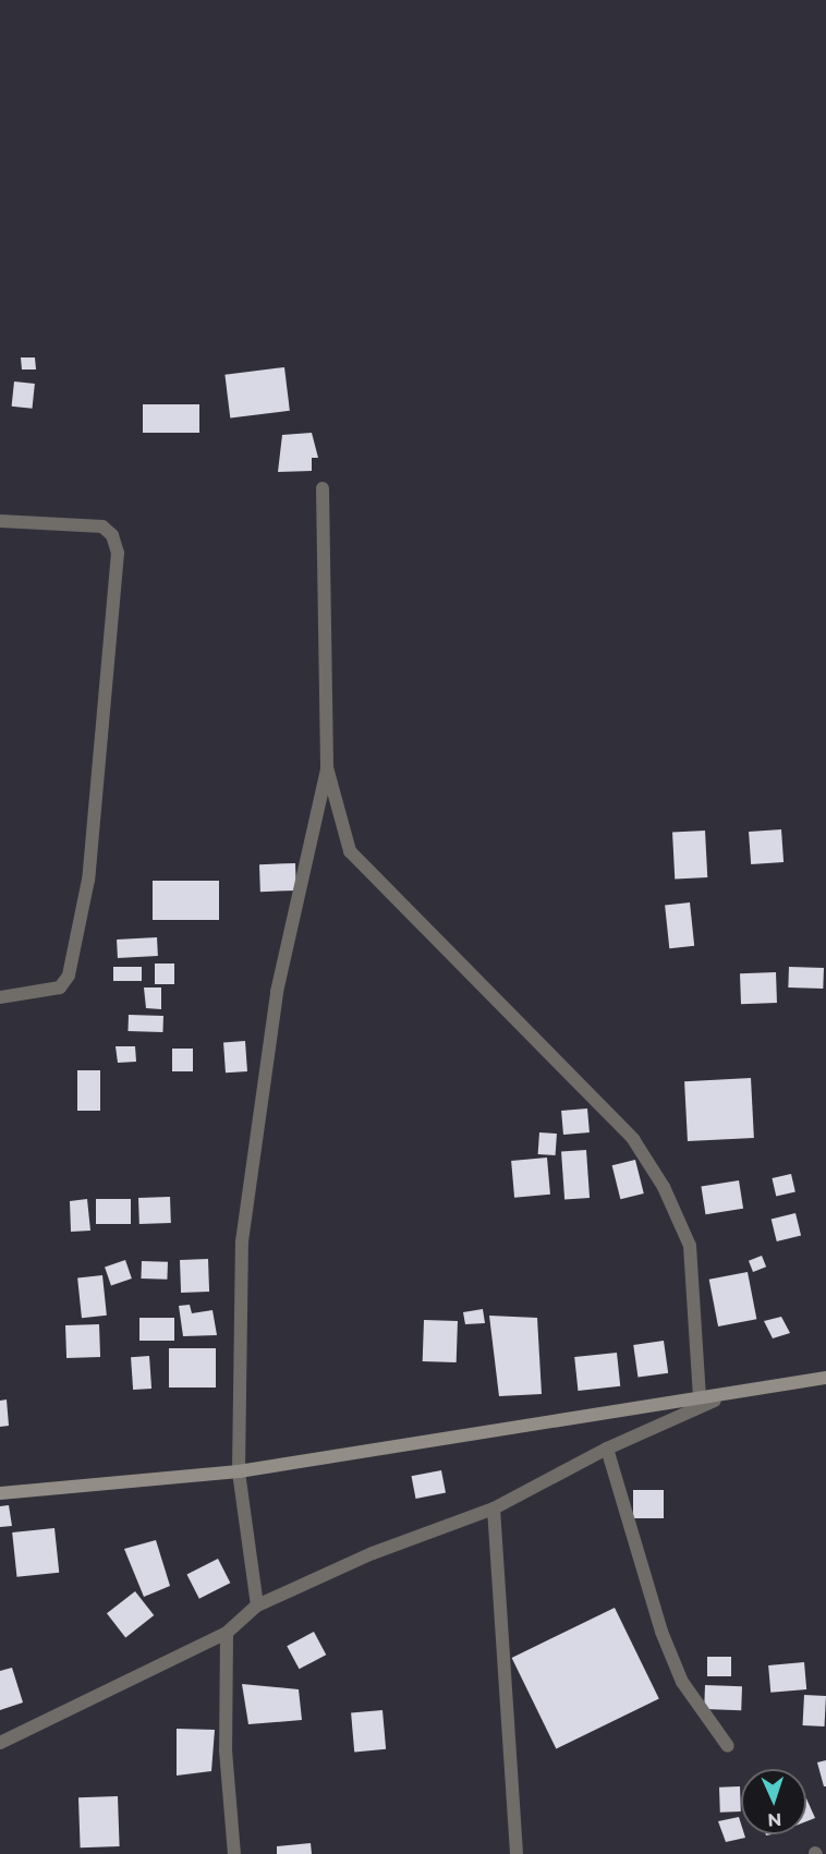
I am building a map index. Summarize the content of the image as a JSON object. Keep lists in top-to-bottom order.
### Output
{
  "north": "bottom"
}
